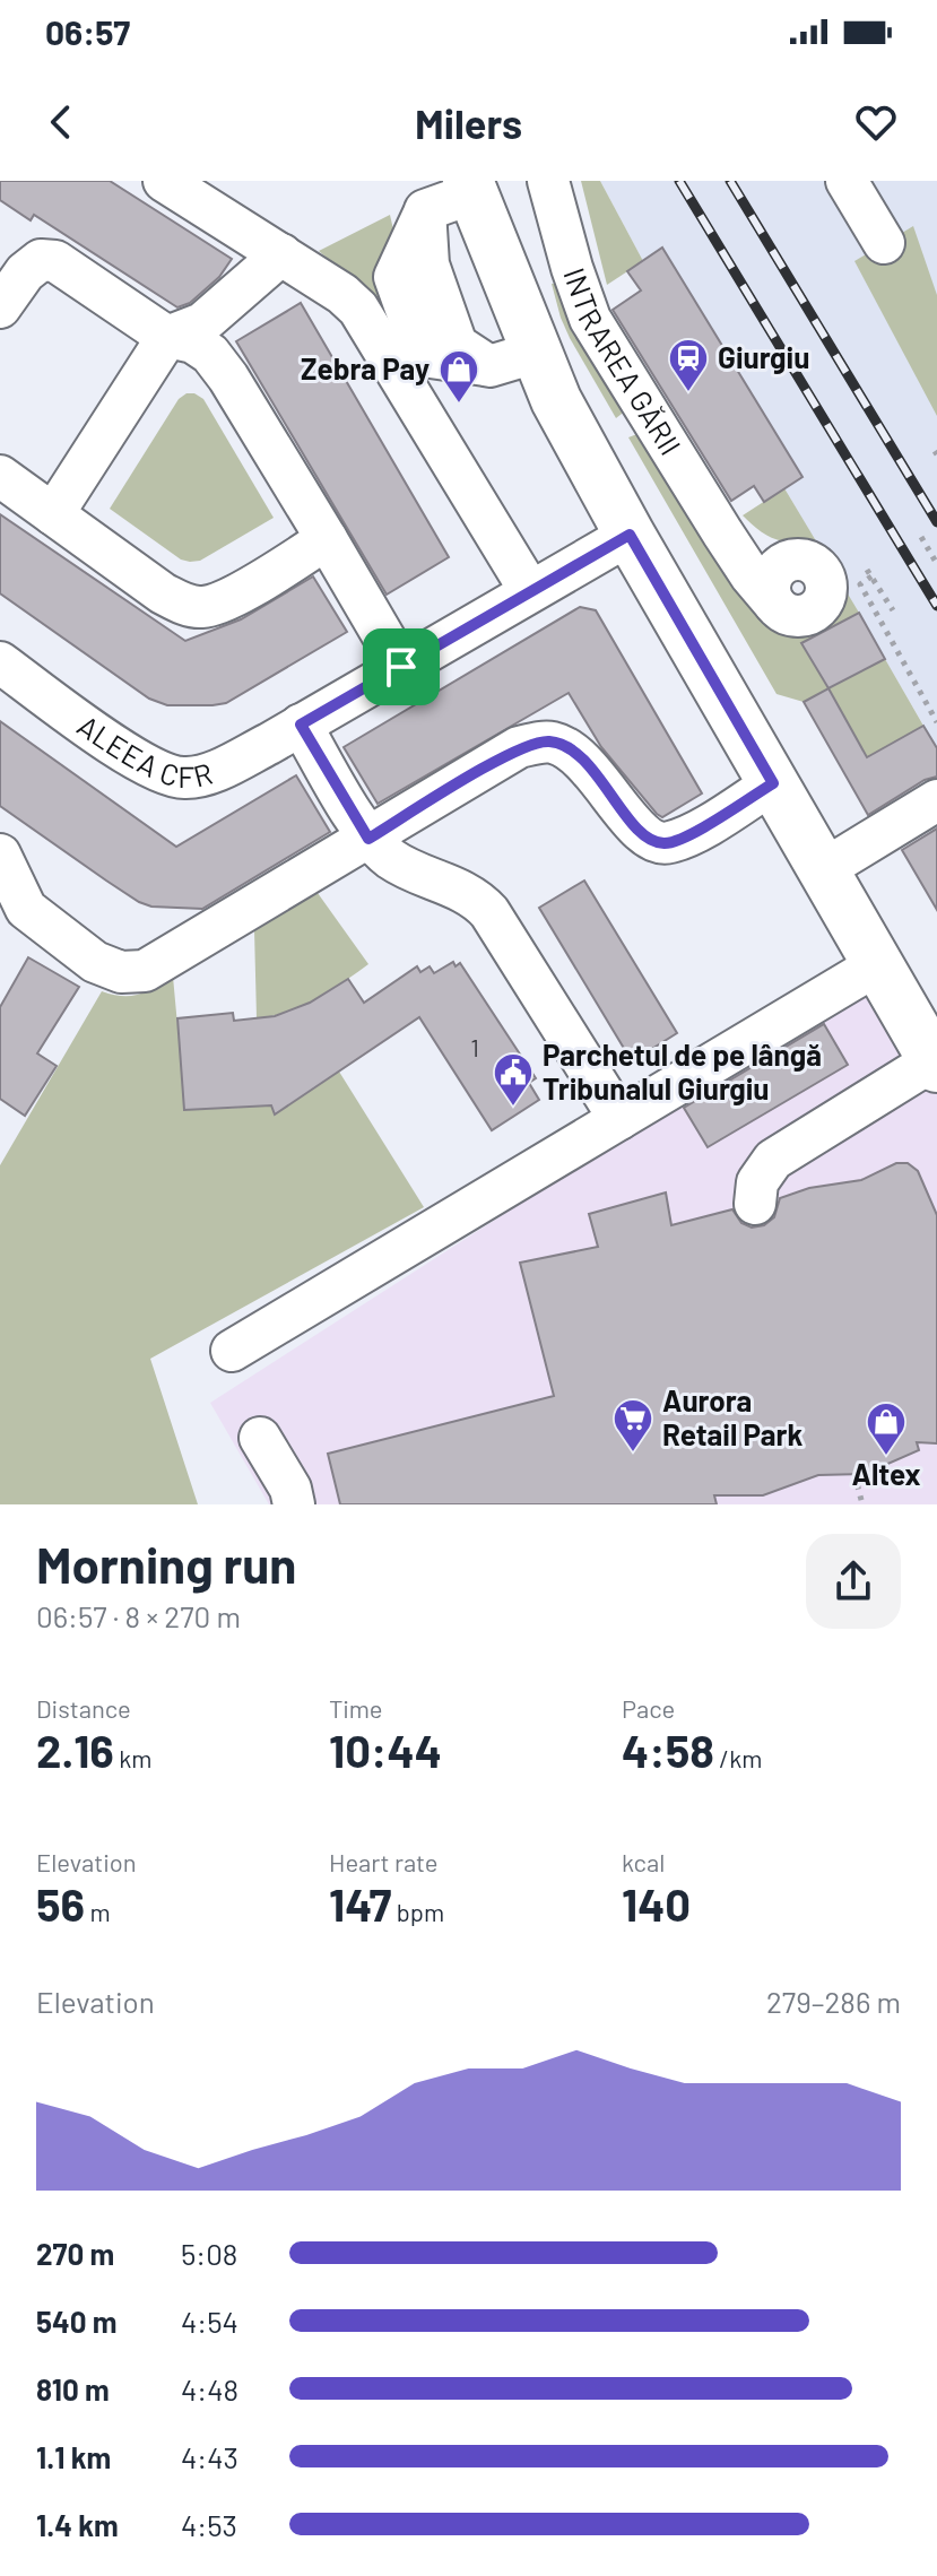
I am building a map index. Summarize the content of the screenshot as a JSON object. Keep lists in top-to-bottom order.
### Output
{
  "streets": {
    "street": ["INTRAREA GĂRII", "ALEEA CFR"]
  },
  "places": {
    "station": ["Giurgiu"],
    "shop": ["Zebra Pay", "Altex"],
    "public building": ["Parchetul de pe lângă Tribunalul Giurgiu"],
    "supermarket": ["Aurora Retail Park"]
  },
  "house_numbers": ["1"],
  "page": {
    "status": "06:57",
    "header": "Milers",
    "heading": ["Morning run", "06:57 · 8 × 270 m"],
    "stats": [
      ["Distance", "2.16 km"],
      ["Time", "10:44"],
      ["Pace", "4:58 /km"],
      ["Elevation", "56 m"],
      ["Heart rate", "147 bpm"],
      ["kcal", "140"]
    ],
    "chart": ["Elevation", "279–286 m"],
    "list": [
      {
        "name": "270 m",
        "note": "5:08"
      },
      {
        "name": "540 m",
        "note": "4:54"
      },
      {
        "name": "810 m",
        "note": "4:48"
      },
      {
        "name": "1.1 km",
        "note": "4:43"
      },
      {
        "name": "1.4 km",
        "note": "4:53"
      }
    ]
  }
}
